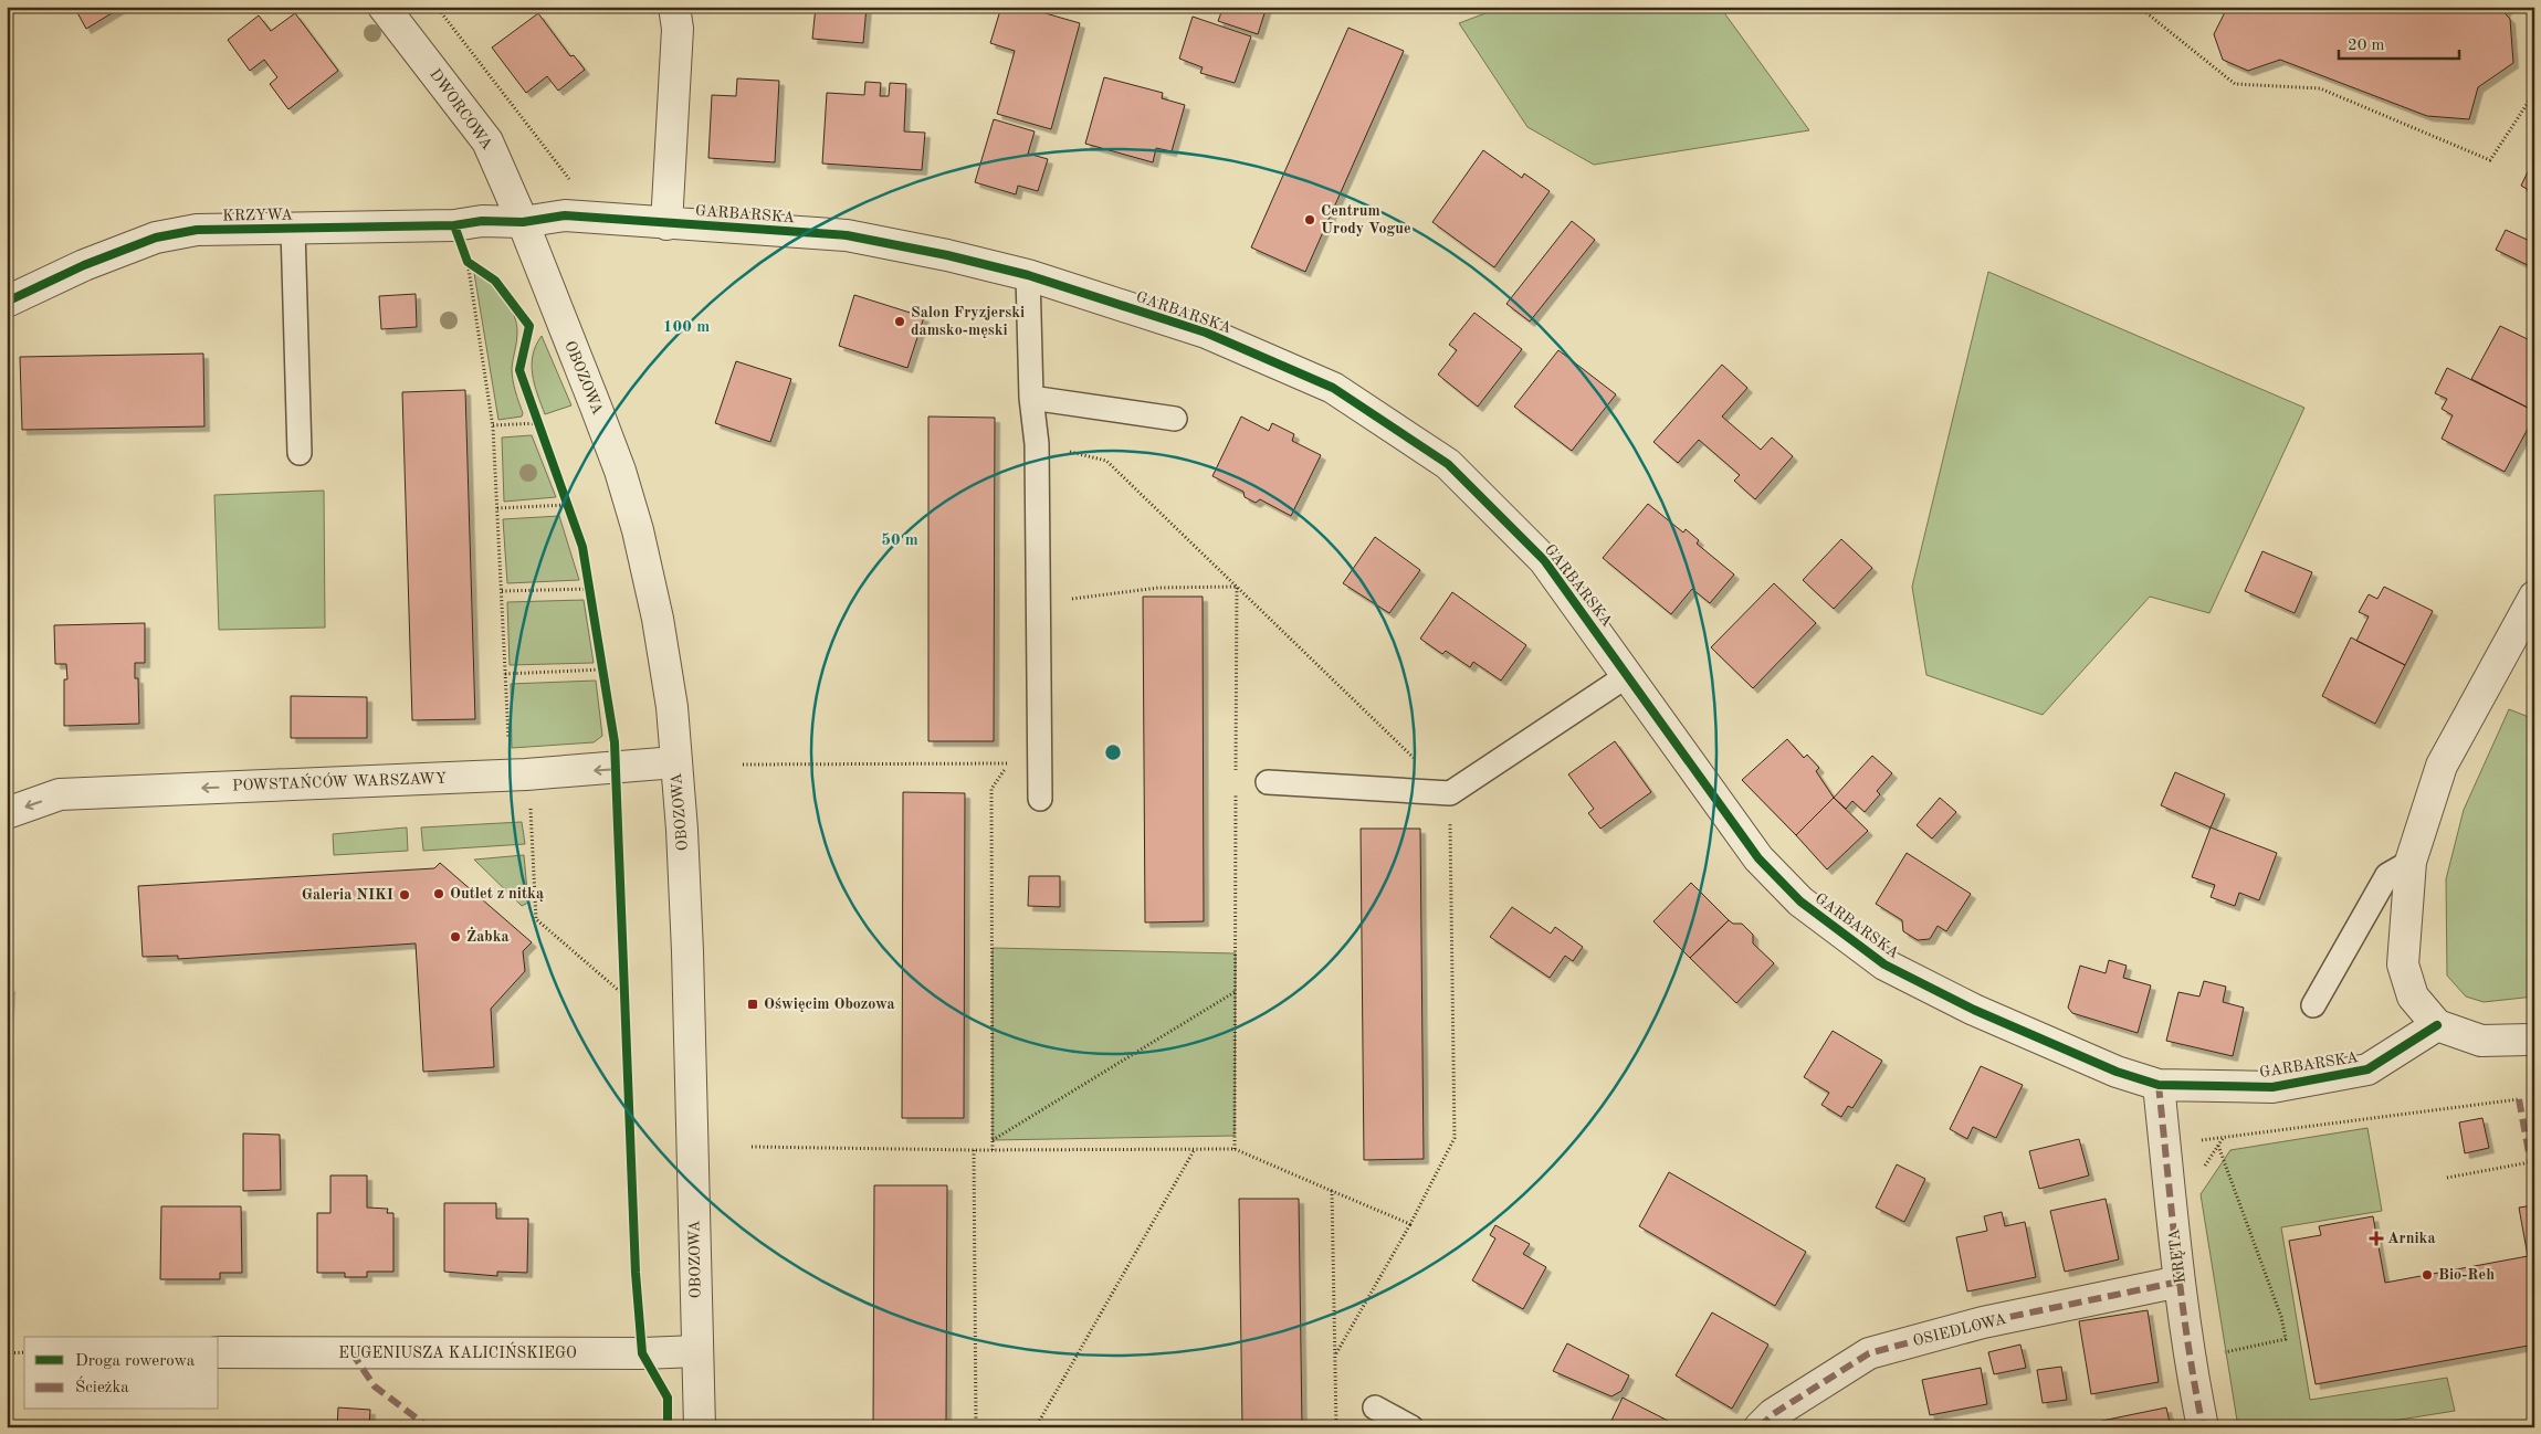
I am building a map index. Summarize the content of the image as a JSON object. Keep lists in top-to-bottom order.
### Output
{
  "streets": {
    "street": [
      "DWORCOWA",
      "GARBARSKA",
      "KRZYWA",
      "OBOZOWA",
      "POWSTAŃCÓW WARSZAWY",
      "KRĘTA",
      "OSIEDLOWA",
      "EUGENIUSZA KALICIŃSKIEGO"
    ]
  },
  "crossings": [
    ["DWORCOWA", "GARBARSKA"],
    ["DWORCOWA", "KRZYWA"],
    ["DWORCOWA", "OBOZOWA"],
    ["GARBARSKA", "KRZYWA"],
    ["GARBARSKA", "OBOZOWA"],
    ["GARBARSKA", "KRĘTA"],
    ["KRZYWA", "OBOZOWA"],
    ["OBOZOWA", "POWSTAŃCÓW WARSZAWY"],
    ["OBOZOWA", "EUGENIUSZA KALICIŃSKIEGO"],
    ["KRĘTA", "OSIEDLOWA"]
  ],
  "one_way": ["POWSTAŃCÓW WARSZAWY"],
  "places": {
    "other": [
      "Centrum Urody Vogue",
      "Salon Fryzjerski damsko-męski",
      "Outlet z nitką",
      "Galeria NIKI",
      "Żabka",
      "Bio-Reh"
    ],
    "transit": ["Oświęcim Obozowa"],
    "health": ["Arnika"]
  },
  "legend": ["Droga rowerowa", "Ścieżka"],
  "scale_bar": "20 m",
  "rings": ["100 m", "50 m"]
}
